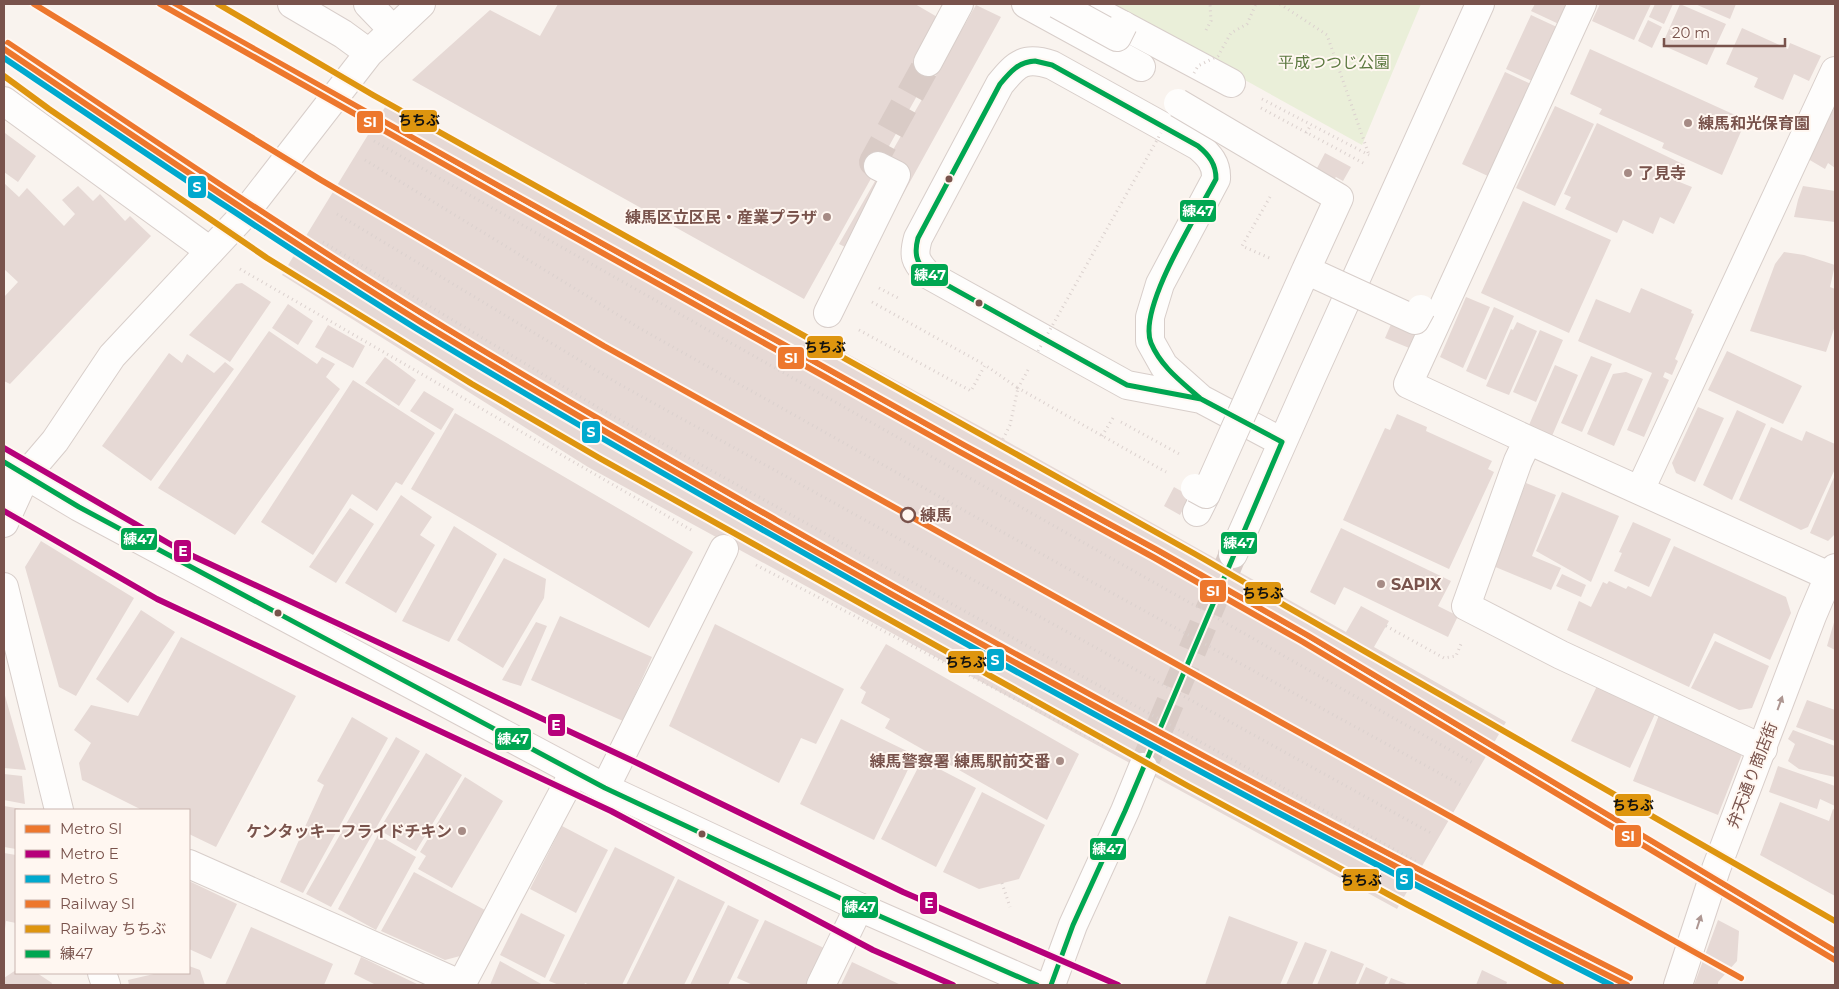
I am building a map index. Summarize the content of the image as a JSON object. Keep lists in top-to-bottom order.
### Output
{
  "streets": {
    "street": ["弁天通り商店街"]
  },
  "one_way": ["弁天通り商店街"],
  "parks": ["平成つつじ公園"],
  "places": [
    "練馬和光保育園",
    "了見寺",
    "練馬区立区民・産業プラザ",
    "練馬",
    "SAPIX",
    "練馬警察署 練馬駅前交番",
    "ケンタッキーフライドチキン"
  ],
  "lines": [
    "metro line SI",
    "rail line SI",
    "rail line ちちぶ",
    "metro line S",
    "transit line 練47",
    "metro line E"
  ],
  "legend": [
    "Metro SI",
    "Metro E",
    "Metro S",
    "Railway SI",
    "Railway ちちぶ",
    "練47"
  ],
  "scale_bar": "20 m"
}
